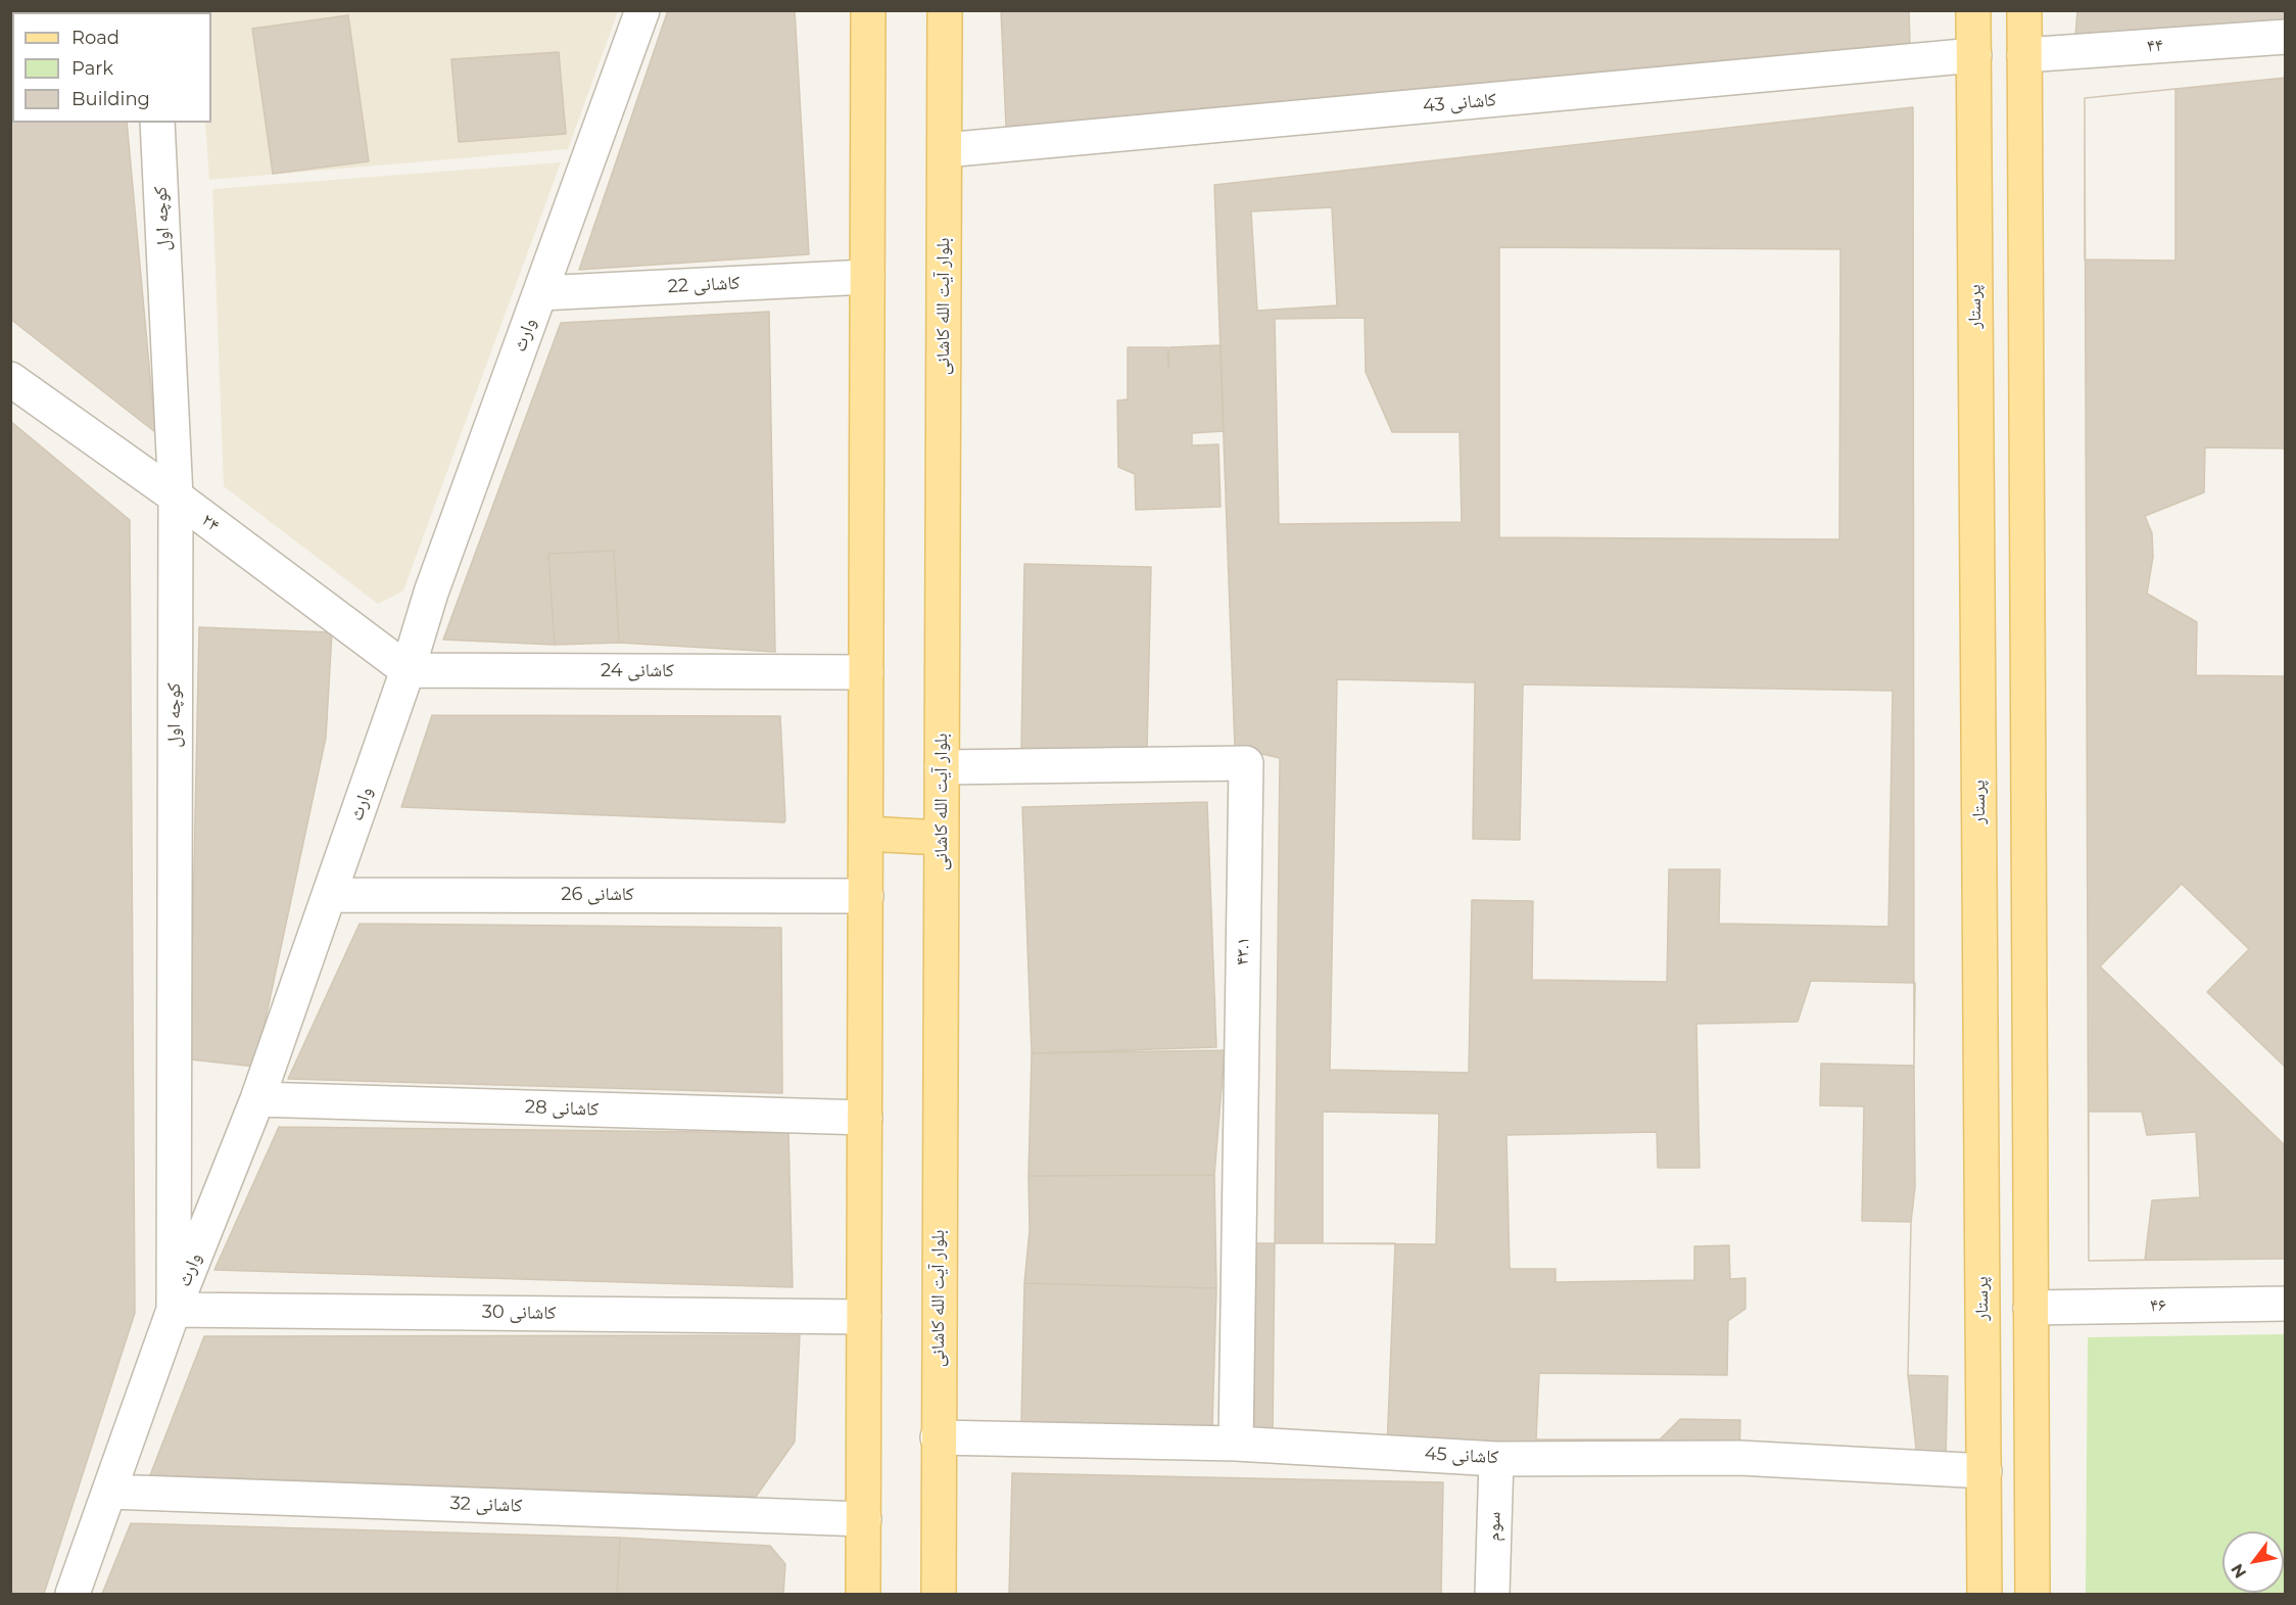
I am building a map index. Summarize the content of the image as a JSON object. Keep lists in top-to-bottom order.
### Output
{
  "streets": {
    "main road": ["بلوار آیت الله کاشانی", "پرستار"],
    "street": [
      "۴۴",
      "کاشانی 43",
      "کوچه اول",
      "کاشانی 22",
      "وارث",
      "۲۴",
      "کاشانی 24",
      "کاشانی 26",
      "۴۳.۱",
      "کاشانی 28",
      "۴۶",
      "کاشانی 30",
      "کاشانی 45",
      "کاشانی 32",
      "سوم"
    ]
  },
  "crossings": [
    ["کاشانی 43", "بلوار آیت الله کاشانی"],
    ["کاشانی 43", "پرستار"],
    ["کوچه اول", "وارث"],
    ["کوچه اول", "۲۴"],
    ["کوچه اول", "کاشانی 30"],
    ["کاشانی 22", "وارث"],
    ["بلوار آیت الله کاشانی", "۴۳.۱"],
    ["بلوار آیت الله کاشانی", "کاشانی 45"],
    ["پرستار", "کاشانی 45"],
    ["وارث", "۲۴"],
    ["وارث", "کاشانی 24"],
    ["وارث", "کاشانی 26"],
    ["وارث", "کاشانی 28"],
    ["وارث", "کاشانی 30"],
    ["وارث", "کاشانی 32"],
    ["۲۴", "کاشانی 24"],
    ["۴۳.۱", "کاشانی 45"],
    ["کاشانی 45", "سوم"]
  ],
  "legend": ["Road", "Park", "Building"],
  "north": "bottom left"
}
